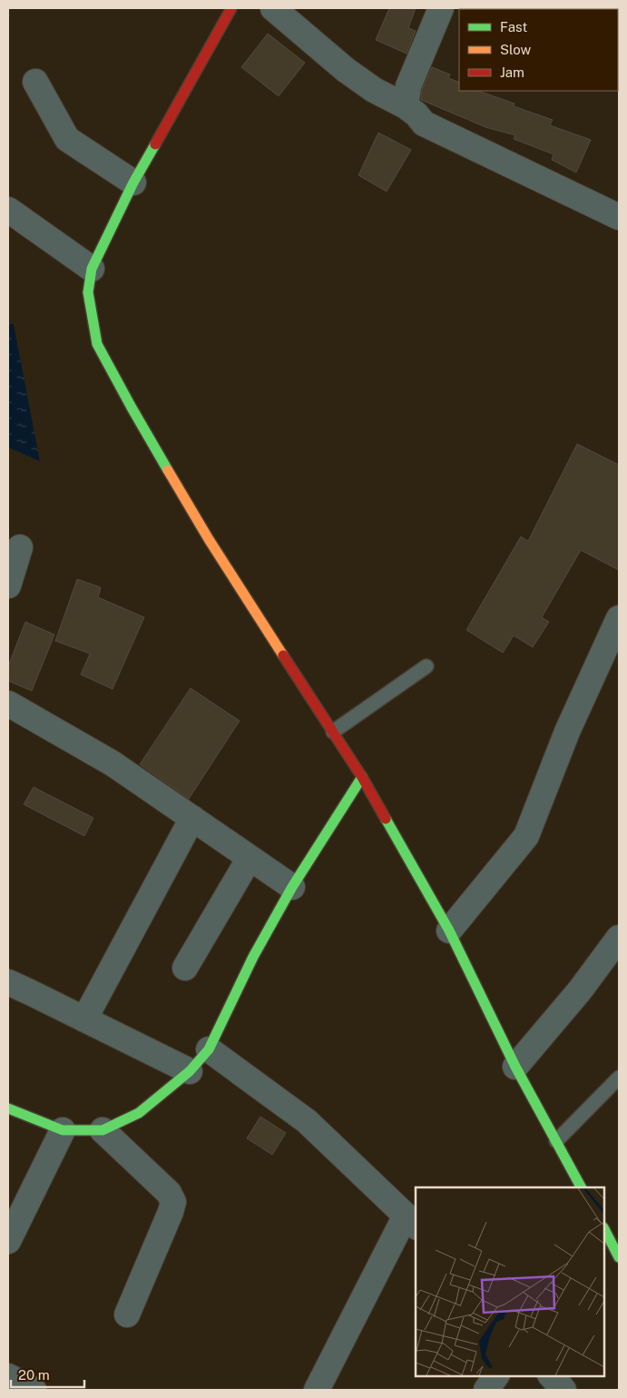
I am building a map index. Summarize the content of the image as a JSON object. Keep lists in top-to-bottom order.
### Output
{
  "legend": ["Fast", "Slow", "Jam"],
  "scale_bar": "20 m"
}
